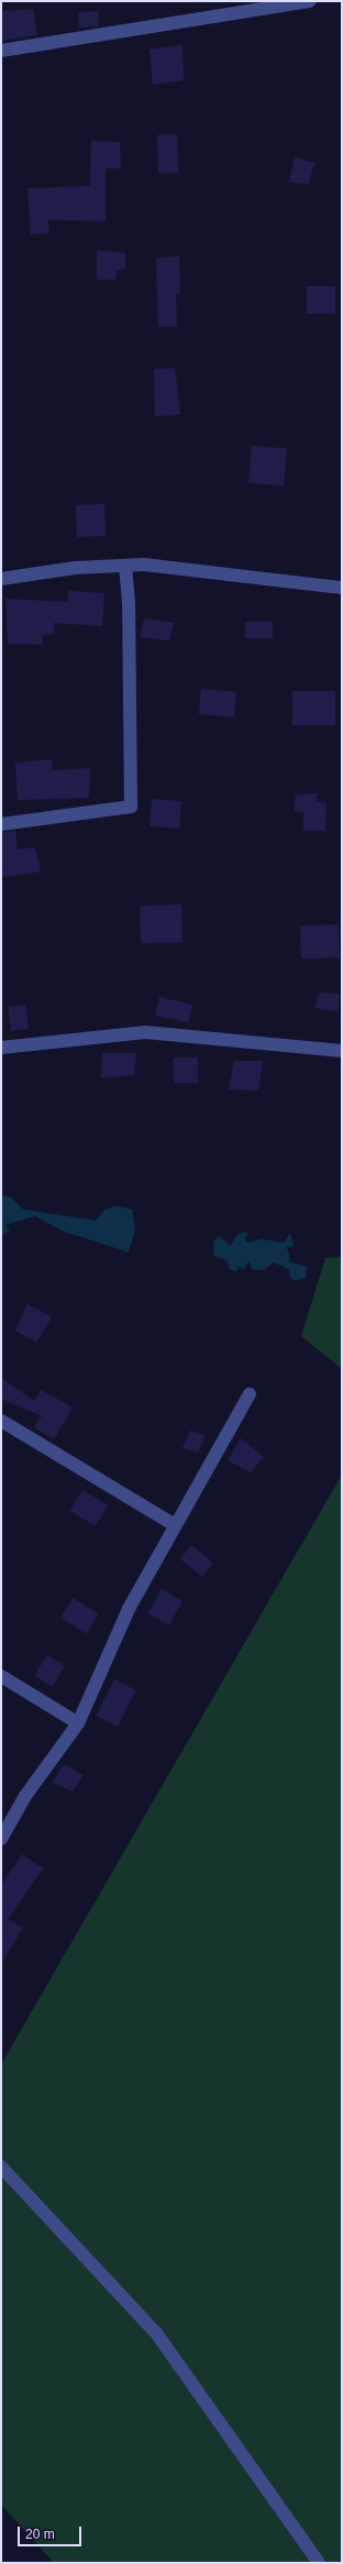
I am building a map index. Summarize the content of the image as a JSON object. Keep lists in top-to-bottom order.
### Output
{
  "scale_bar": "20 m"
}
